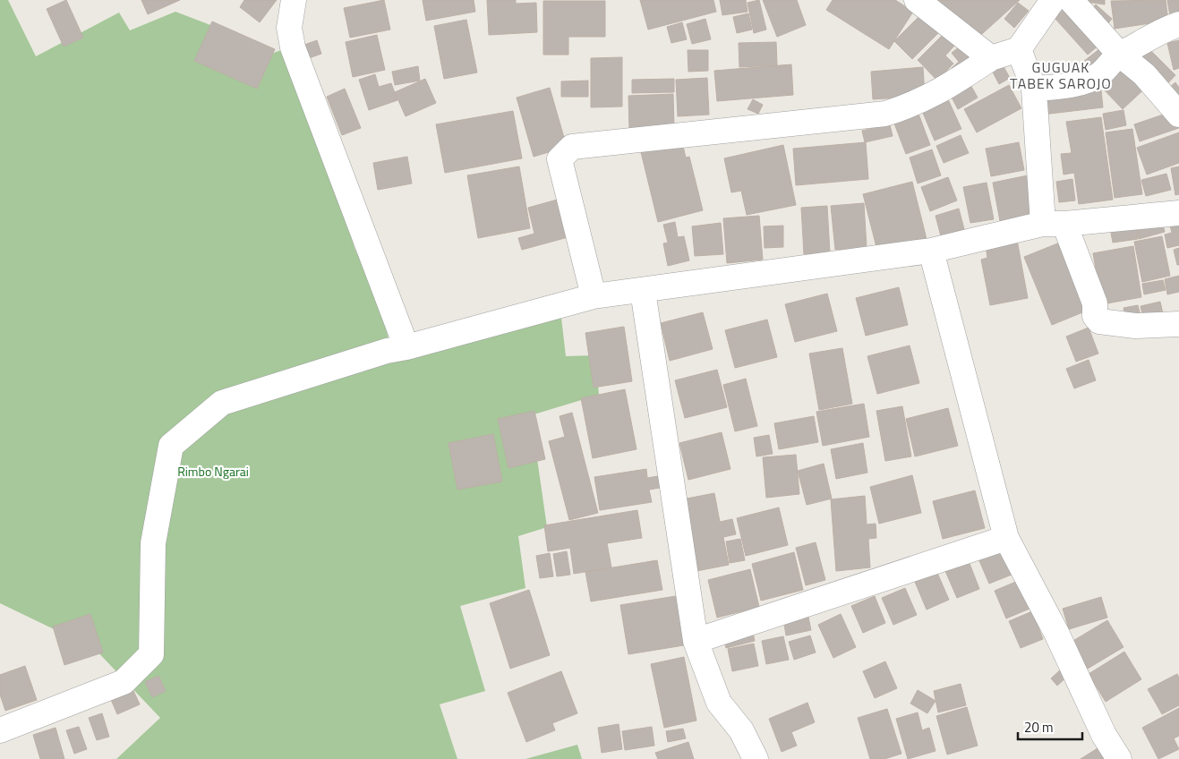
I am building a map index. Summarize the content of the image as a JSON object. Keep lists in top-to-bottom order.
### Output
{
  "districts": ["GUGUAK TABEK SAROJO"],
  "parks": ["Rimbo Ngarai"],
  "scale_bar": "20 m"
}
